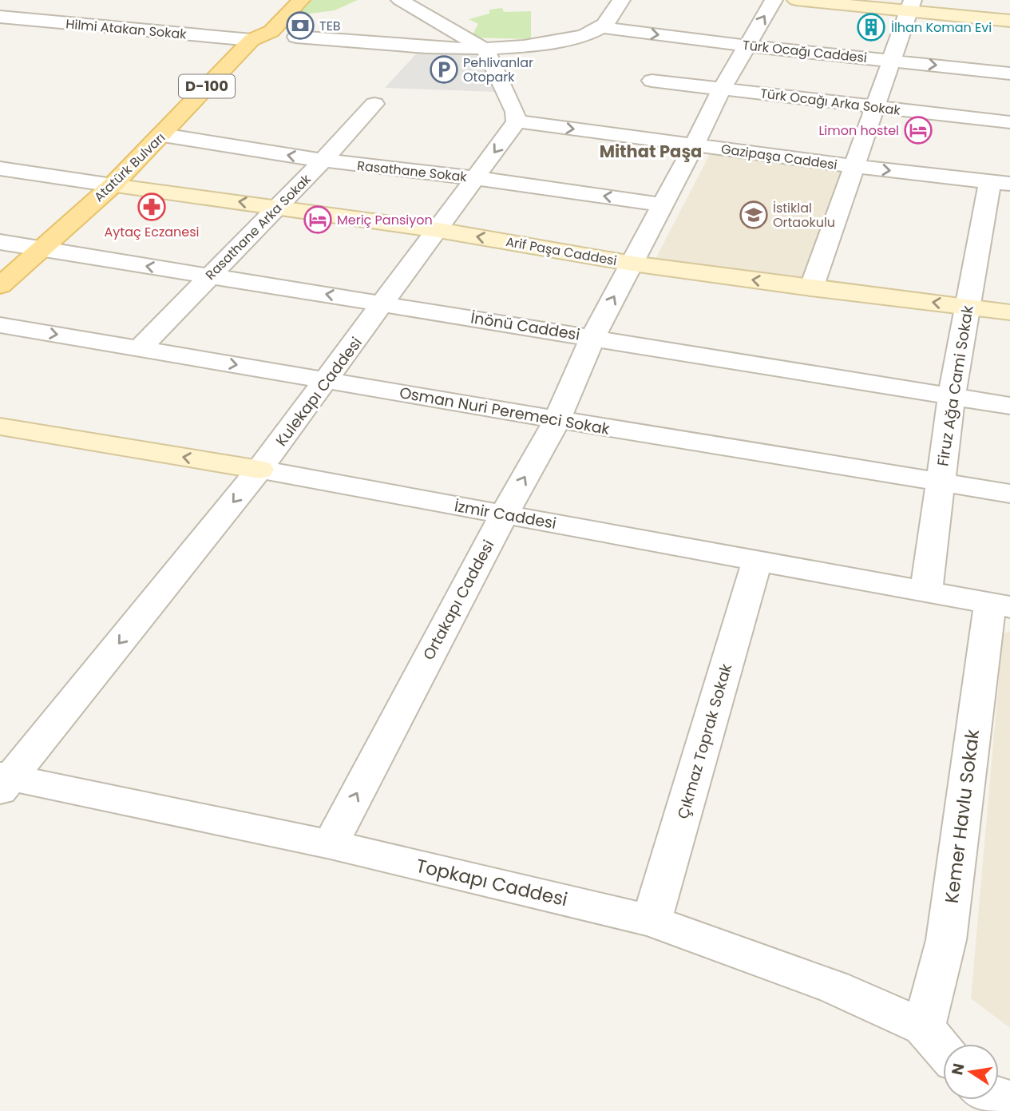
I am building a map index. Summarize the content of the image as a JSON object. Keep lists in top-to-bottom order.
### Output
{
  "streets": {
    "main road": ["D-100", "Atatürk Bulvarı"],
    "street": [
      "Hilmi Atakan Sokak",
      "Türk Ocağı Caddesi",
      "Türk Ocağı Arka Sokak",
      "Gazipaşa Caddesi",
      "Rasathane Sokak",
      "Rasathane Arka Sokak",
      "Arif Paşa Caddesi",
      "İnönü Caddesi",
      "Firuz Ağa Cami Sokak",
      "Kulekapı Caddesi",
      "Osman Nuri Peremeci Sokak",
      "İzmir Caddesi",
      "Ortakapı Caddesi",
      "Çıkmaz Toprak Sokak",
      "Kemer Havlu Sokak",
      "Topkapı Caddesi"
    ]
  },
  "crossings": [
    ["Hilmi Atakan Sokak", "Atatürk Bulvarı"],
    ["Türk Ocağı Caddesi", "Ortakapı Caddesi"],
    ["Türk Ocağı Arka Sokak", "Ortakapı Caddesi"],
    ["Gazipaşa Caddesi", "Firuz Ağa Cami Sokak"],
    ["Gazipaşa Caddesi", "Kulekapı Caddesi"],
    ["Gazipaşa Caddesi", "Ortakapı Caddesi"],
    ["Atatürk Bulvarı", "Rasathane Sokak"],
    ["Atatürk Bulvarı", "Arif Paşa Caddesi"],
    ["Atatürk Bulvarı", "İnönü Caddesi"],
    ["Rasathane Sokak", "Rasathane Arka Sokak"],
    ["Rasathane Sokak", "Kulekapı Caddesi"],
    ["Rasathane Sokak", "Ortakapı Caddesi"],
    ["Rasathane Arka Sokak", "Arif Paşa Caddesi"],
    ["Rasathane Arka Sokak", "İnönü Caddesi"],
    ["Rasathane Arka Sokak", "Osman Nuri Peremeci Sokak"],
    ["Arif Paşa Caddesi", "Firuz Ağa Cami Sokak"],
    ["Arif Paşa Caddesi", "Kulekapı Caddesi"],
    ["Arif Paşa Caddesi", "Ortakapı Caddesi"],
    ["İnönü Caddesi", "Firuz Ağa Cami Sokak"],
    ["İnönü Caddesi", "Kulekapı Caddesi"],
    ["İnönü Caddesi", "Ortakapı Caddesi"],
    ["Firuz Ağa Cami Sokak", "Osman Nuri Peremeci Sokak"],
    ["Firuz Ağa Cami Sokak", "İzmir Caddesi"],
    ["Kulekapı Caddesi", "Osman Nuri Peremeci Sokak"],
    ["Kulekapı Caddesi", "İzmir Caddesi"],
    ["Kulekapı Caddesi", "Topkapı Caddesi"],
    ["Osman Nuri Peremeci Sokak", "Ortakapı Caddesi"],
    ["İzmir Caddesi", "Ortakapı Caddesi"],
    ["İzmir Caddesi", "Çıkmaz Toprak Sokak"],
    ["İzmir Caddesi", "Kemer Havlu Sokak"],
    ["Ortakapı Caddesi", "Topkapı Caddesi"],
    ["Çıkmaz Toprak Sokak", "Topkapı Caddesi"],
    ["Kemer Havlu Sokak", "Topkapı Caddesi"]
  ],
  "one_way": ["Arif Paşa Caddesi", "Kulekapı Caddesi", "Ortakapı Caddesi"],
  "districts": ["Mithat Paşa"],
  "places": {
    "bank": ["TEB"],
    "building": ["İlhan Koman Evi"],
    "parking": ["Pehlivanlar Otopark"],
    "hotel": ["Limon hostel", "Meriç Pansiyon"],
    "pharmacy": ["Aytaç Eczanesi"],
    "school or university": ["İstiklal Ortaokulu"]
  },
  "north": "left"
}
